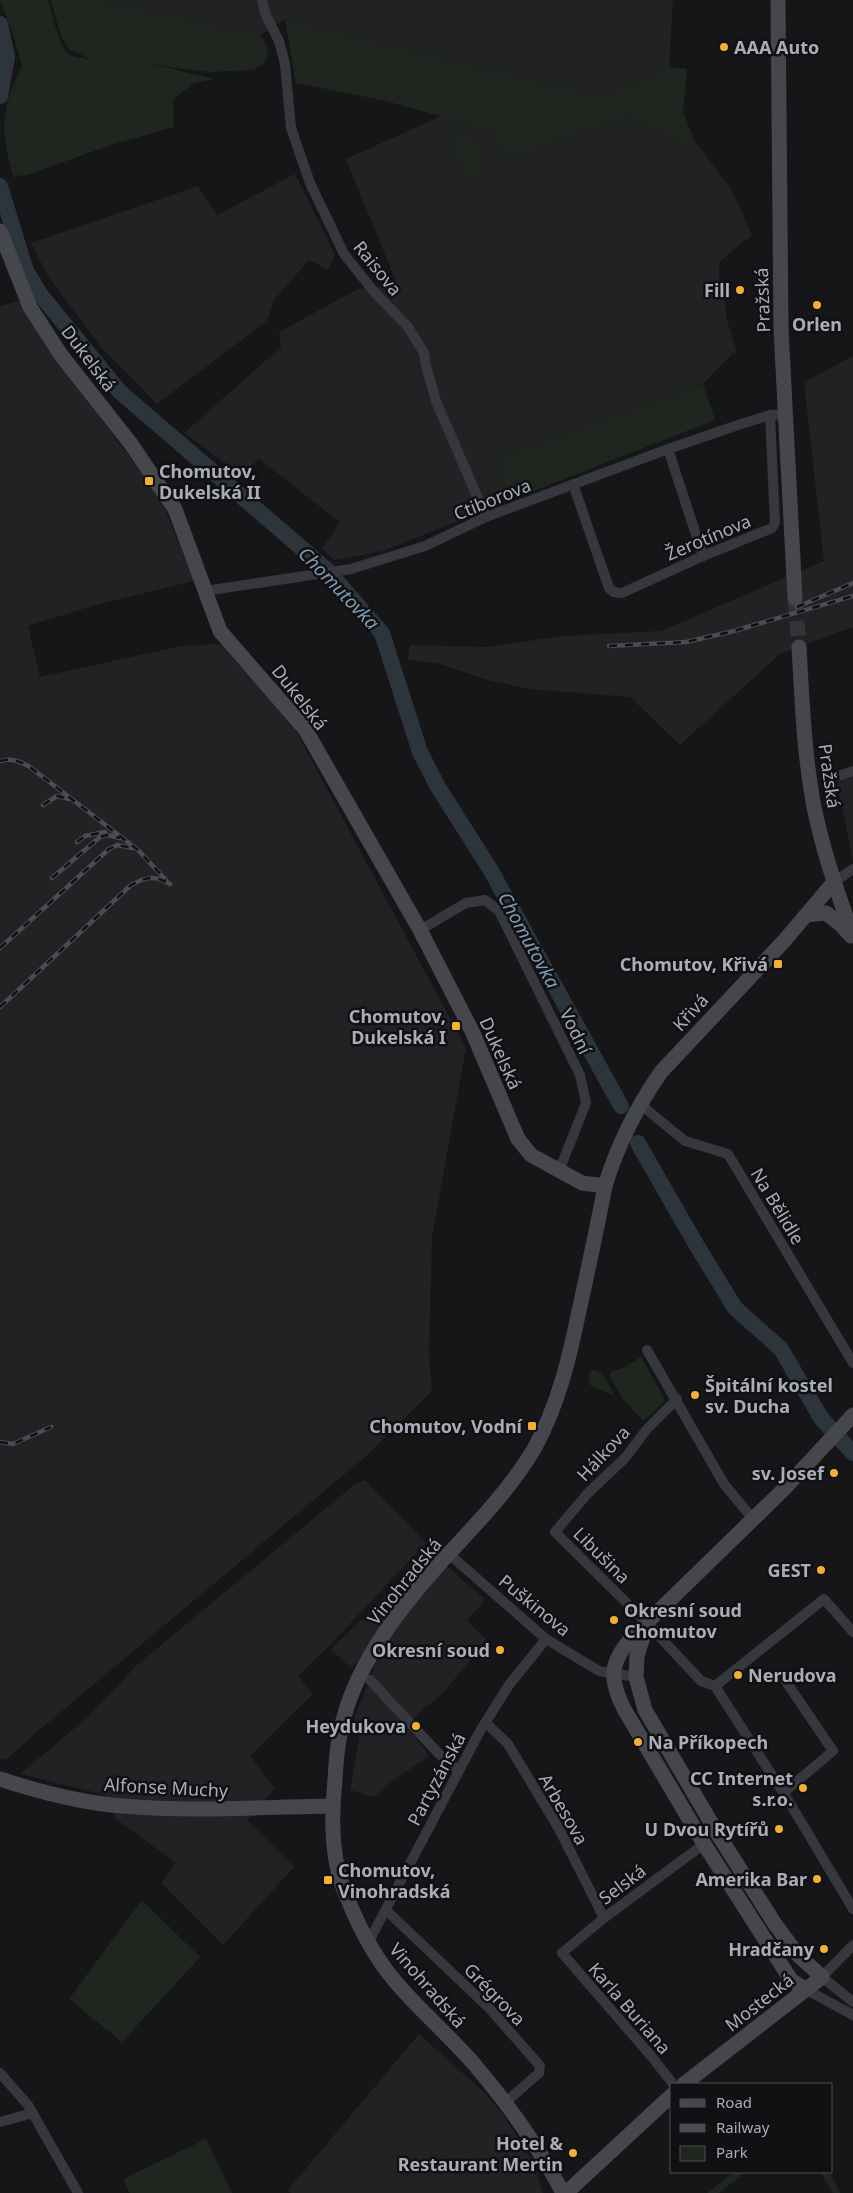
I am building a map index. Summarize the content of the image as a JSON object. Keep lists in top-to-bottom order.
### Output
{
  "streets": {
    "street": [
      "Raisova",
      "Pražská",
      "Dukelská",
      "Ctiborova",
      "Žerotínova",
      "Křivá",
      "Vodní",
      "Na Bělidle",
      "Hálkova",
      "Libušina",
      "Vinohradská",
      "Puškinova",
      "Partyzánská",
      "Alfonse Muchy",
      "Arbesova",
      "Selská",
      "Grégrova",
      "Mostecká",
      "Karla Buriana"
    ]
  },
  "crossings": [
    ["Raisova", "Ctiborova"],
    ["Pražská", "Ctiborova"],
    ["Pražská", "Žerotínova"],
    ["Pražská", "Křivá"],
    ["Dukelská", "Ctiborova"],
    ["Dukelská", "Křivá"],
    ["Dukelská", "Vodní"],
    ["Dukelská", "Vinohradská"],
    ["Ctiborova", "Žerotínova"],
    ["Křivá", "Na Bělidle"],
    ["Křivá", "Vinohradská"],
    ["Hálkova", "Libušina"],
    ["Vinohradská", "Puškinova"],
    ["Vinohradská", "Partyzánská"],
    ["Vinohradská", "Alfonse Muchy"],
    ["Vinohradská", "Grégrova"],
    ["Puškinova", "Partyzánská"],
    ["Partyzánská", "Arbesova"],
    ["Partyzánská", "Grégrova"],
    ["Arbesova", "Selská"],
    ["Selská", "Karla Buriana"]
  ],
  "water": ["Chomutovka"],
  "places": {
    "other": [
      "AAA Auto",
      "Fill",
      "Orlen",
      "Špitální kostel sv. Ducha",
      "sv. Josef",
      "GEST",
      "Okresní soud Chomutov",
      "Okresní soud",
      "Nerudova",
      "Heydukova",
      "Na Příkopech",
      "CC Internet s.r.o.",
      "U Dvou Rytířů",
      "Amerika Bar",
      "Hradčany",
      "Hotel & Restaurant Mertin"
    ],
    "transit": [
      "Chomutov, Dukelská II",
      "Chomutov, Křivá",
      "Chomutov, Dukelská I",
      "Chomutov, Vodní",
      "Chomutov, Vinohradská"
    ]
  },
  "legend": ["Road", "Railway", "Park"]
}
